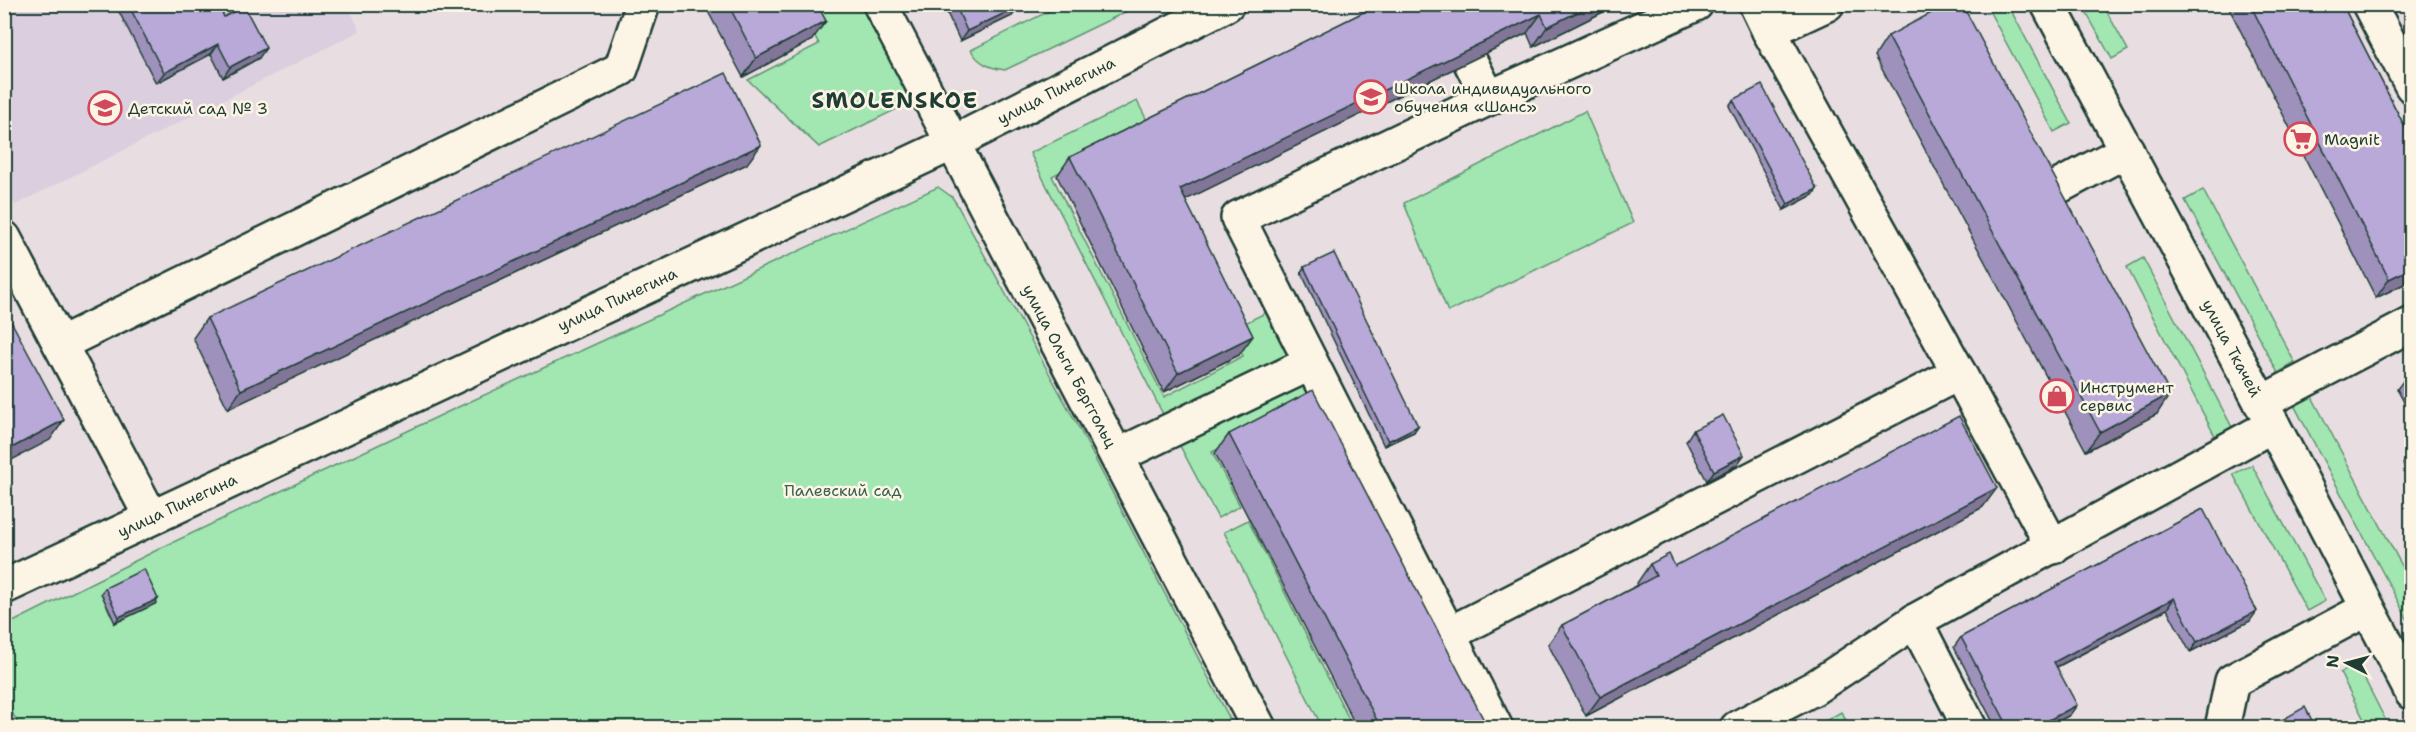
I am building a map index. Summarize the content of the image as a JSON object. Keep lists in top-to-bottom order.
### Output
{
  "streets": {
    "street": ["улица Пинегина", "улица Ткачей", "улица Ольги Берггольц"]
  },
  "crossings": [
    ["улица Пинегина", "улица Ольги Берггольц"]
  ],
  "districts": ["SMOLENSKOE"],
  "parks": ["Палевский сад"],
  "places": {
    "school or university": ["Школа индивидуального обучения «Шанс»", "Детский сад № 3"],
    "supermarket": ["Magnit"],
    "shop": ["Инструмент сервис"]
  },
  "north": "left"
}
